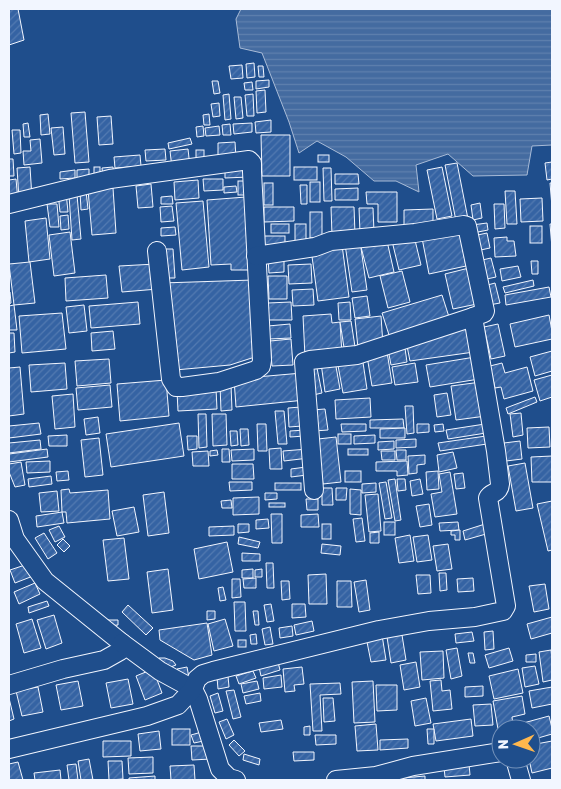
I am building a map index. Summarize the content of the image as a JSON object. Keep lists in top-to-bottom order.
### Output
{
  "north": "left"
}
